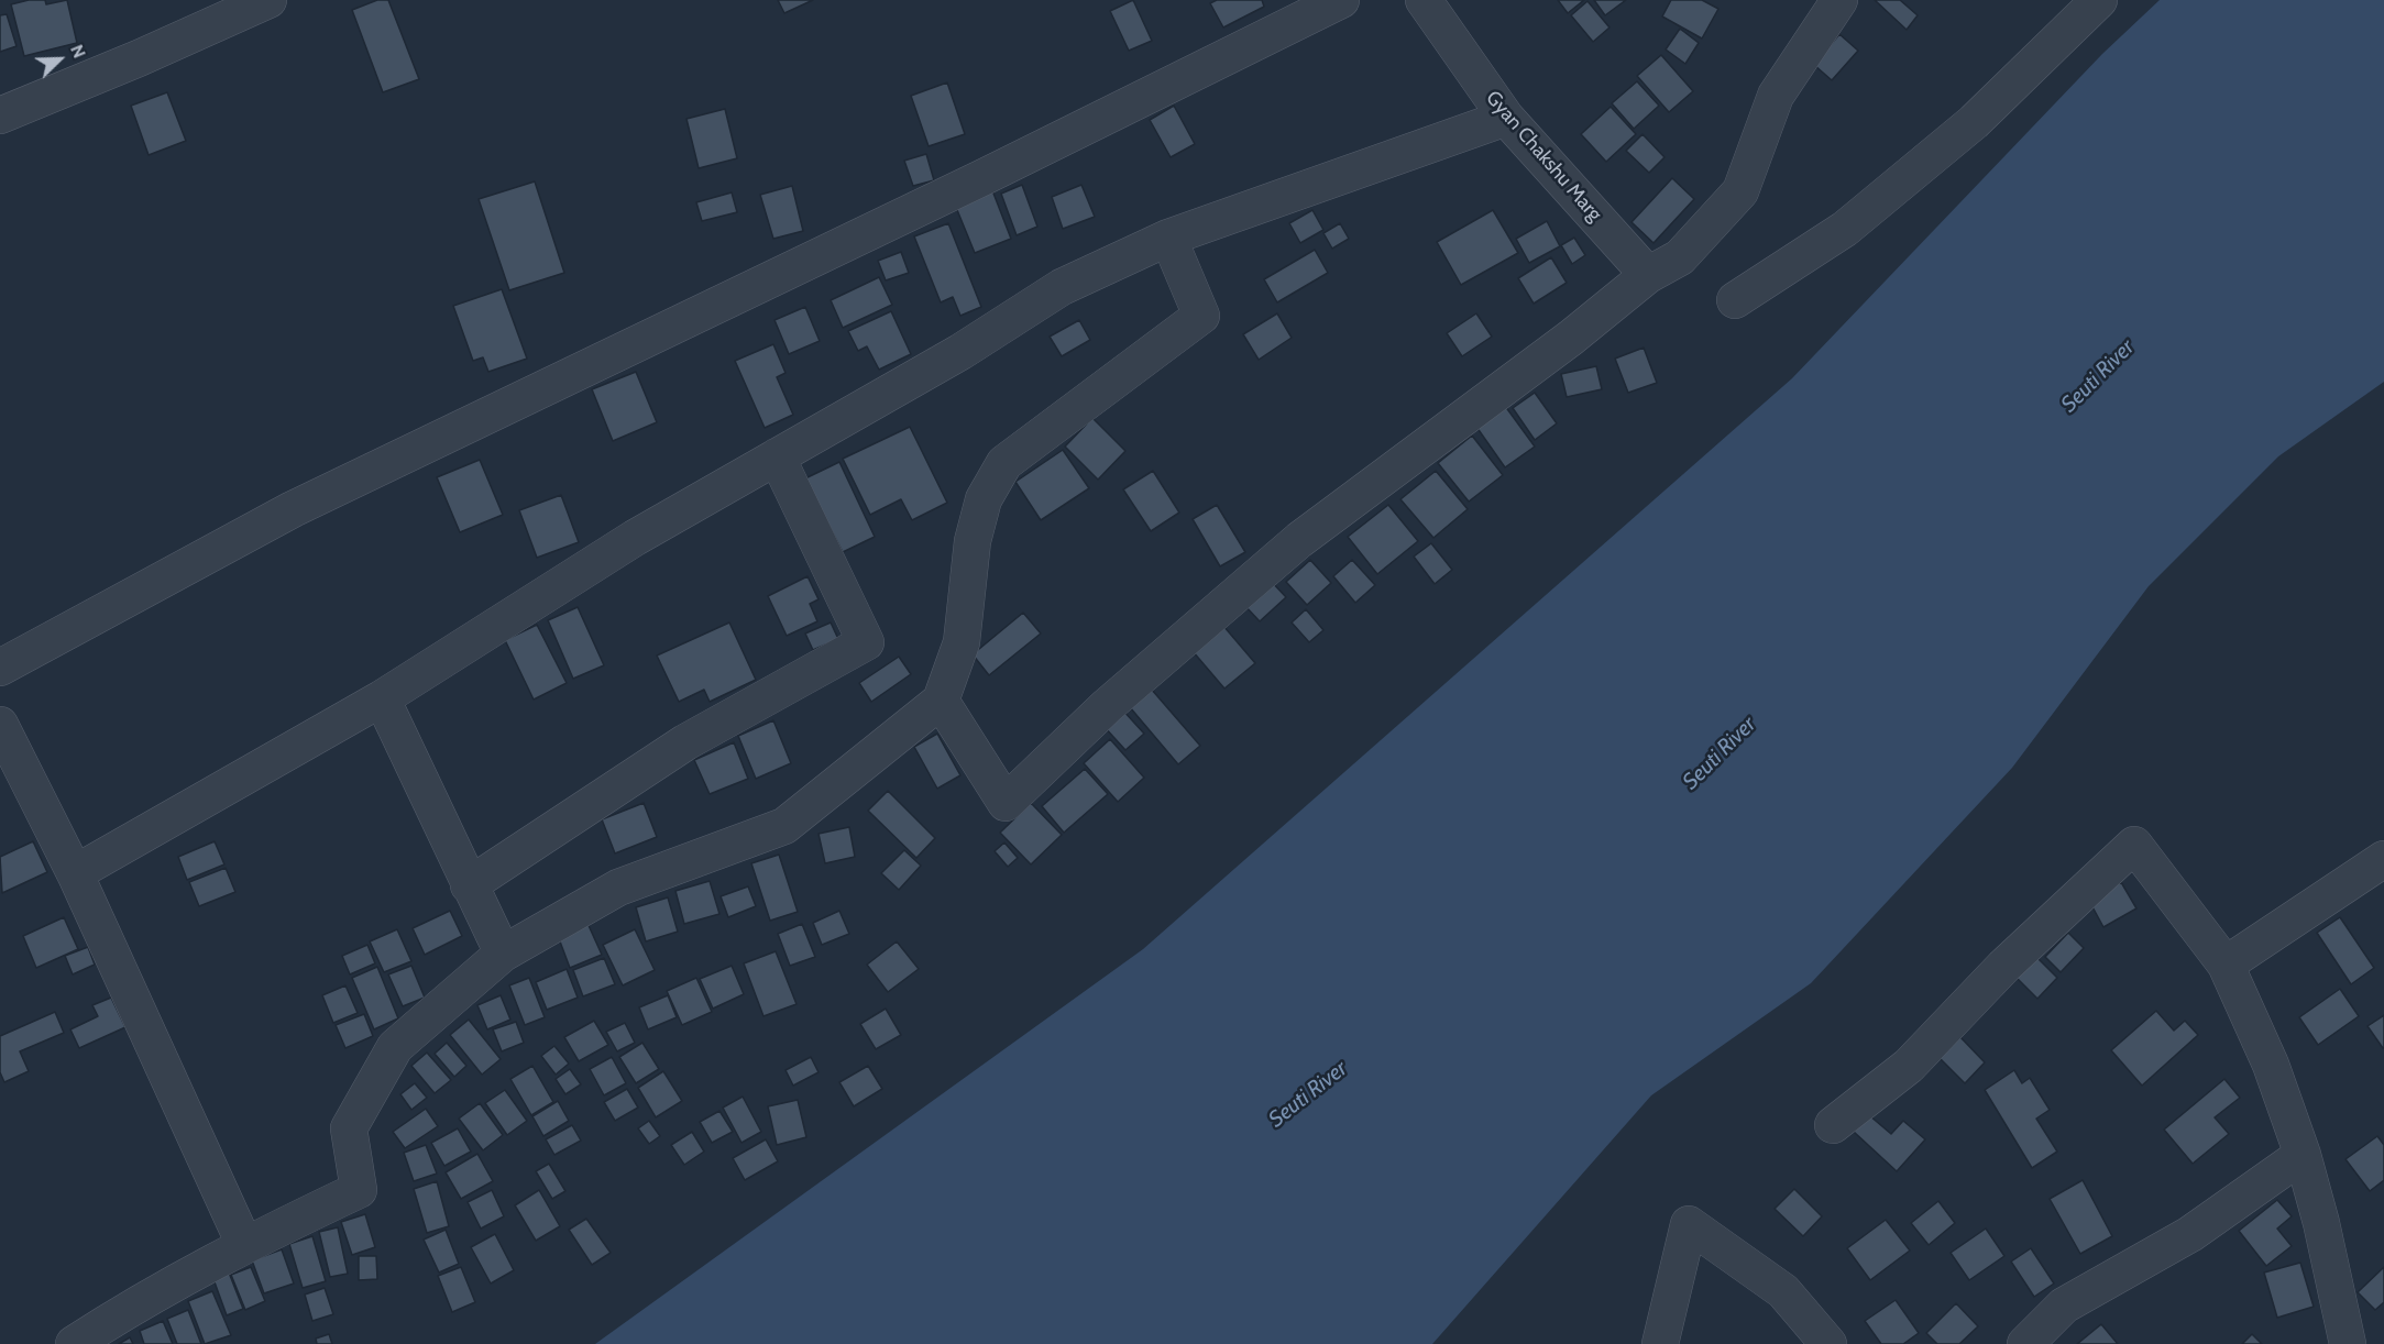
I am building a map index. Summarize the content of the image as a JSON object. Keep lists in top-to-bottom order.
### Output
{
  "streets": {
    "street": ["Gyan Chakshu Marg"]
  },
  "water": ["Seuti River"],
  "north": "top right"
}
